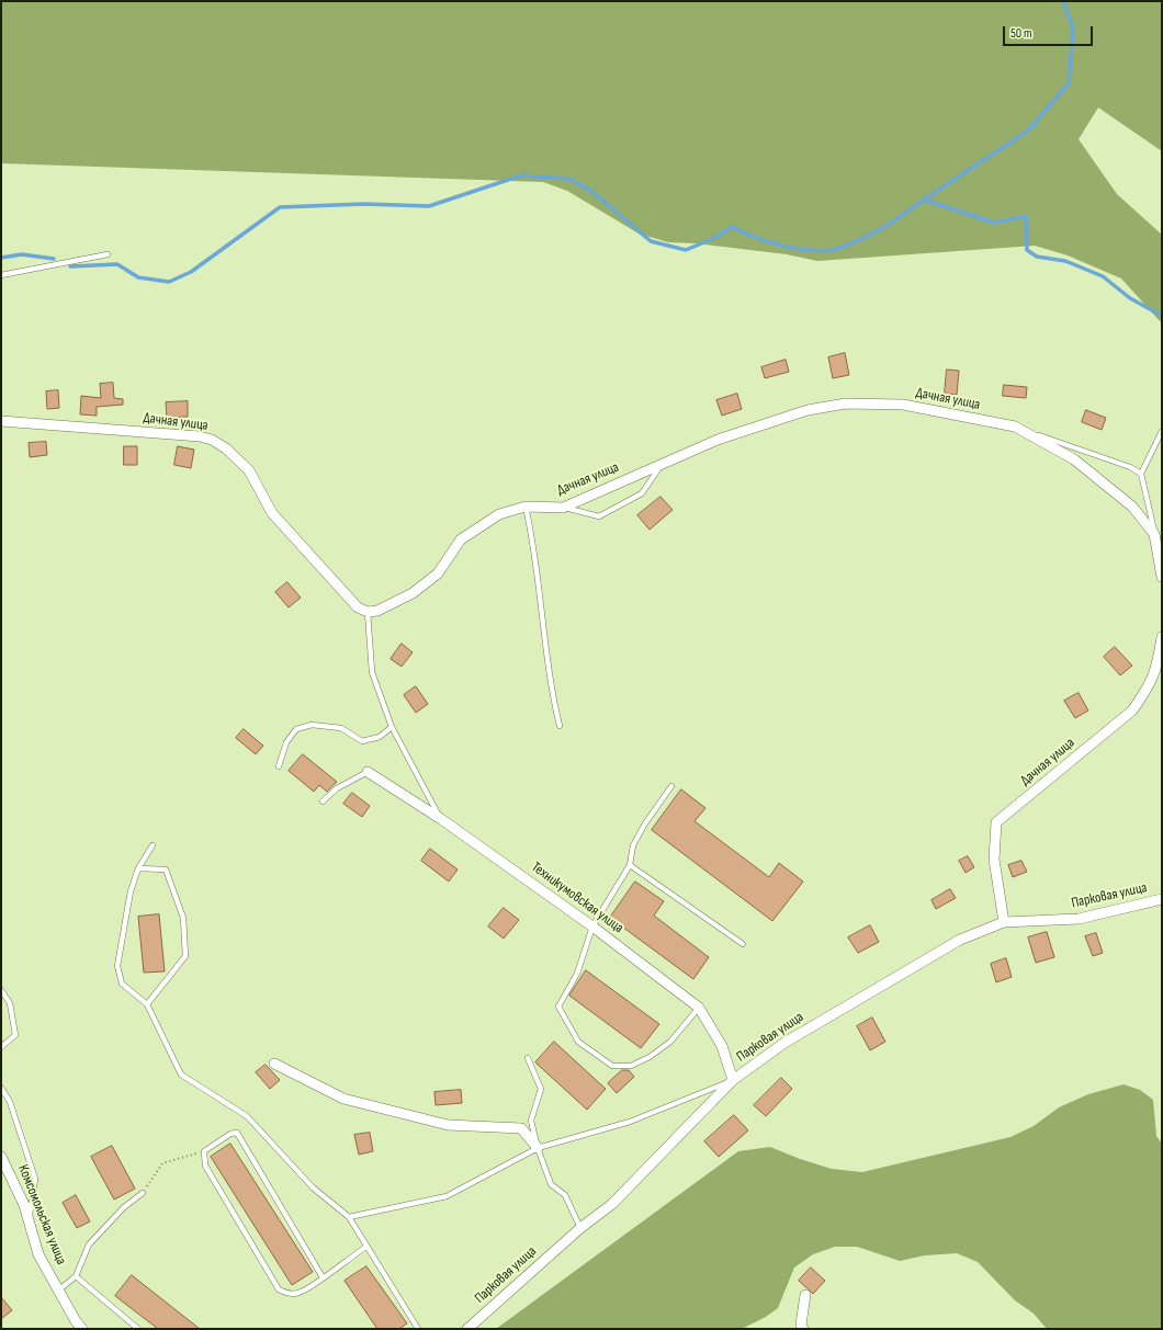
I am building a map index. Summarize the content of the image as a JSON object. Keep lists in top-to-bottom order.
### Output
{
  "streets": {
    "street": [
      "Дачная улица",
      "Парковая улица",
      "Техникумовская улица",
      "Комсомольская улица"
    ]
  },
  "crossings": [
    ["Дачная улица", "Парковая улица"],
    ["Парковая улица", "Техникумовская улица"]
  ],
  "scale_bar": "50 m"
}
